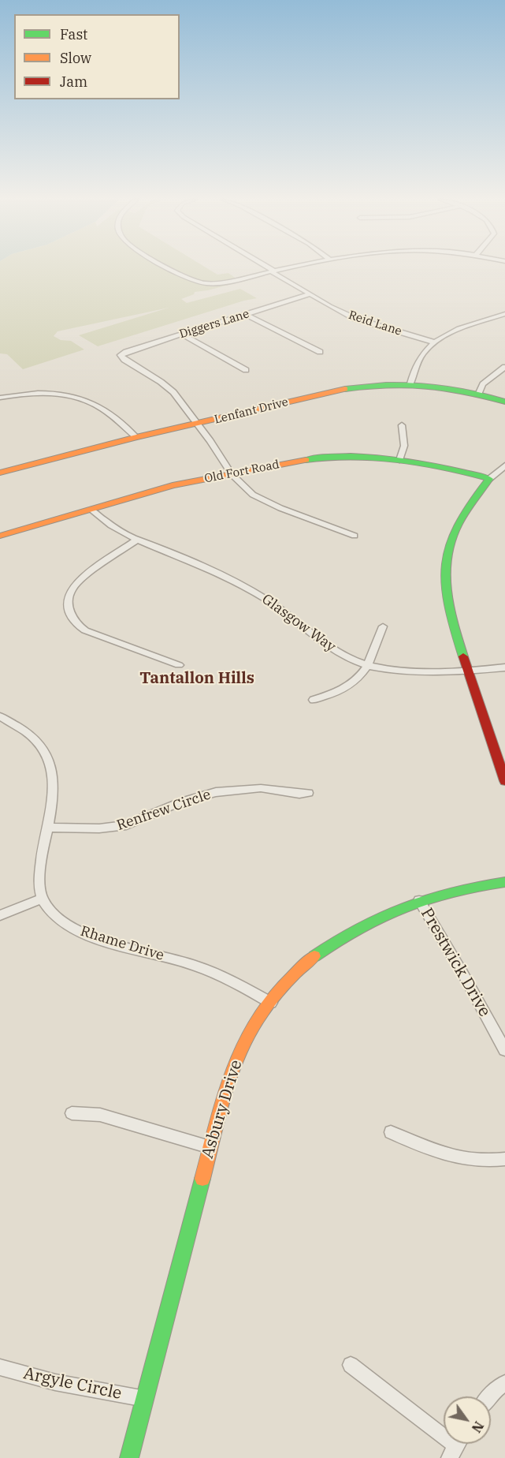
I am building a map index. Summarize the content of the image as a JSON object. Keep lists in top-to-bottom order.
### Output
{
  "streets": {
    "street": [
      "Reid Lane",
      "Diggers Lane",
      "Lenfant Drive",
      "Old Fort Road",
      "Glasgow Way",
      "Renfrew Circle",
      "Rhame Drive",
      "Prestwick Drive",
      "Asbury Drive",
      "Argyle Circle"
    ]
  },
  "crossings": [
    ["Reid Lane", "Diggers Lane"],
    ["Diggers Lane", "Lenfant Drive"],
    ["Old Fort Road", "Glasgow Way"],
    ["Rhame Drive", "Asbury Drive"],
    ["Prestwick Drive", "Asbury Drive"],
    ["Asbury Drive", "Argyle Circle"]
  ],
  "districts": ["Tantallon Hills"],
  "legend": ["Fast", "Slow", "Jam"],
  "north": "bottom right"
}
